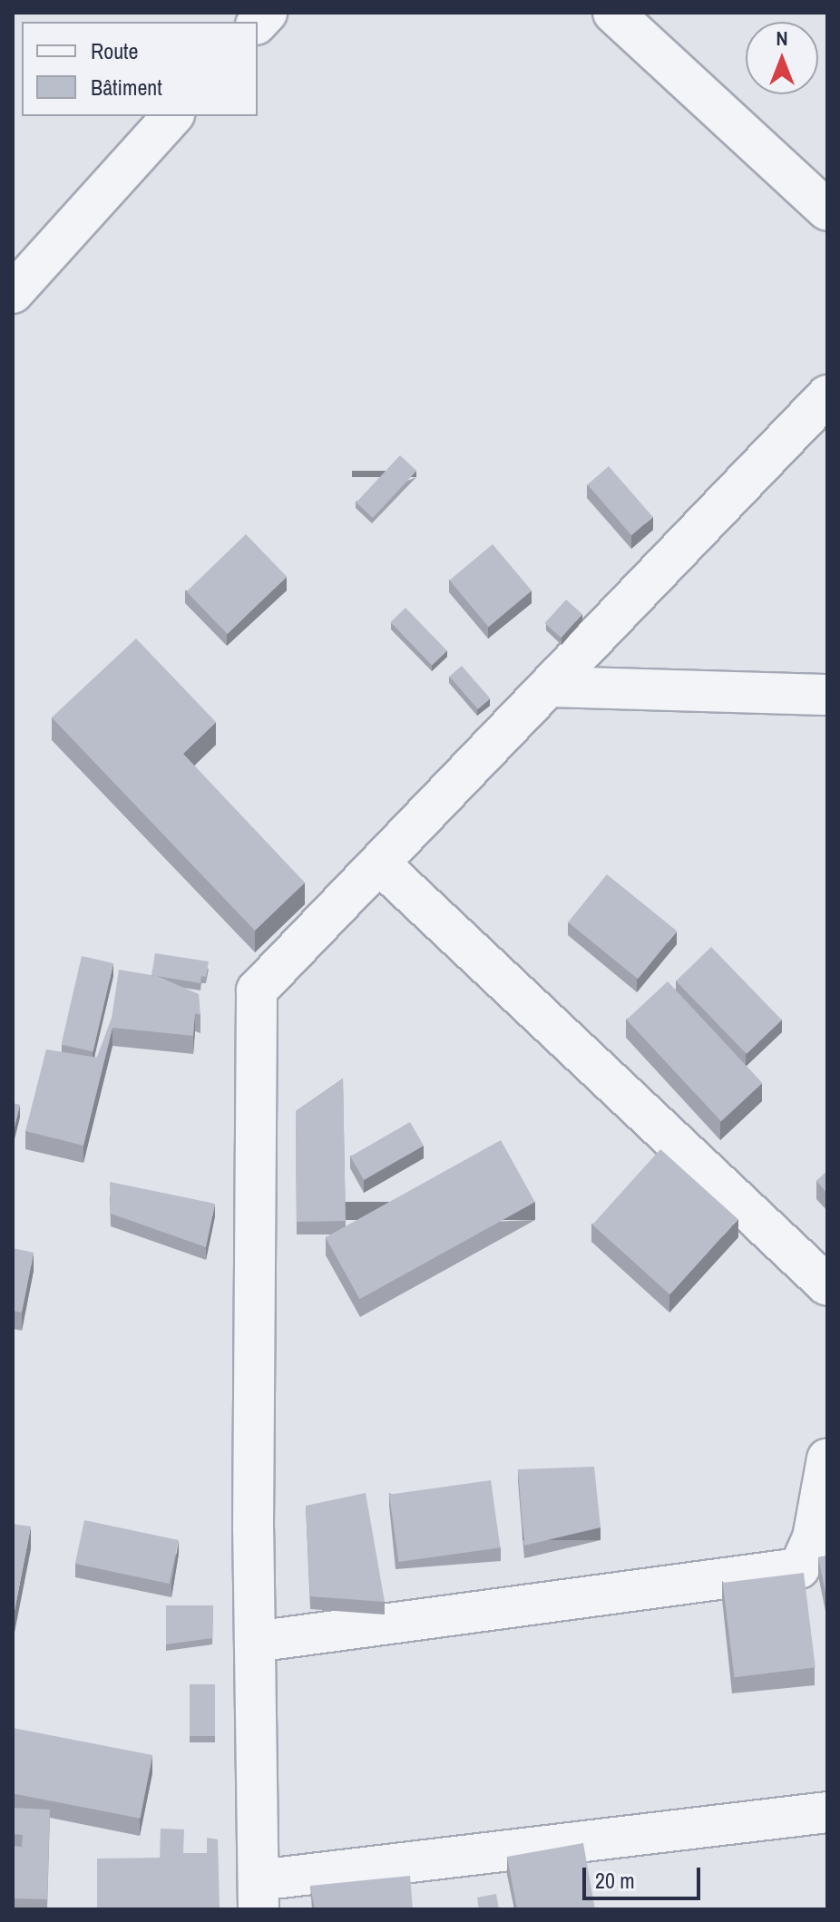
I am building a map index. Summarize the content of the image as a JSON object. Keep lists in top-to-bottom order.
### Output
{
  "legend": ["Route", "Bâtiment"],
  "scale_bar": "20 m",
  "north": "top"
}
